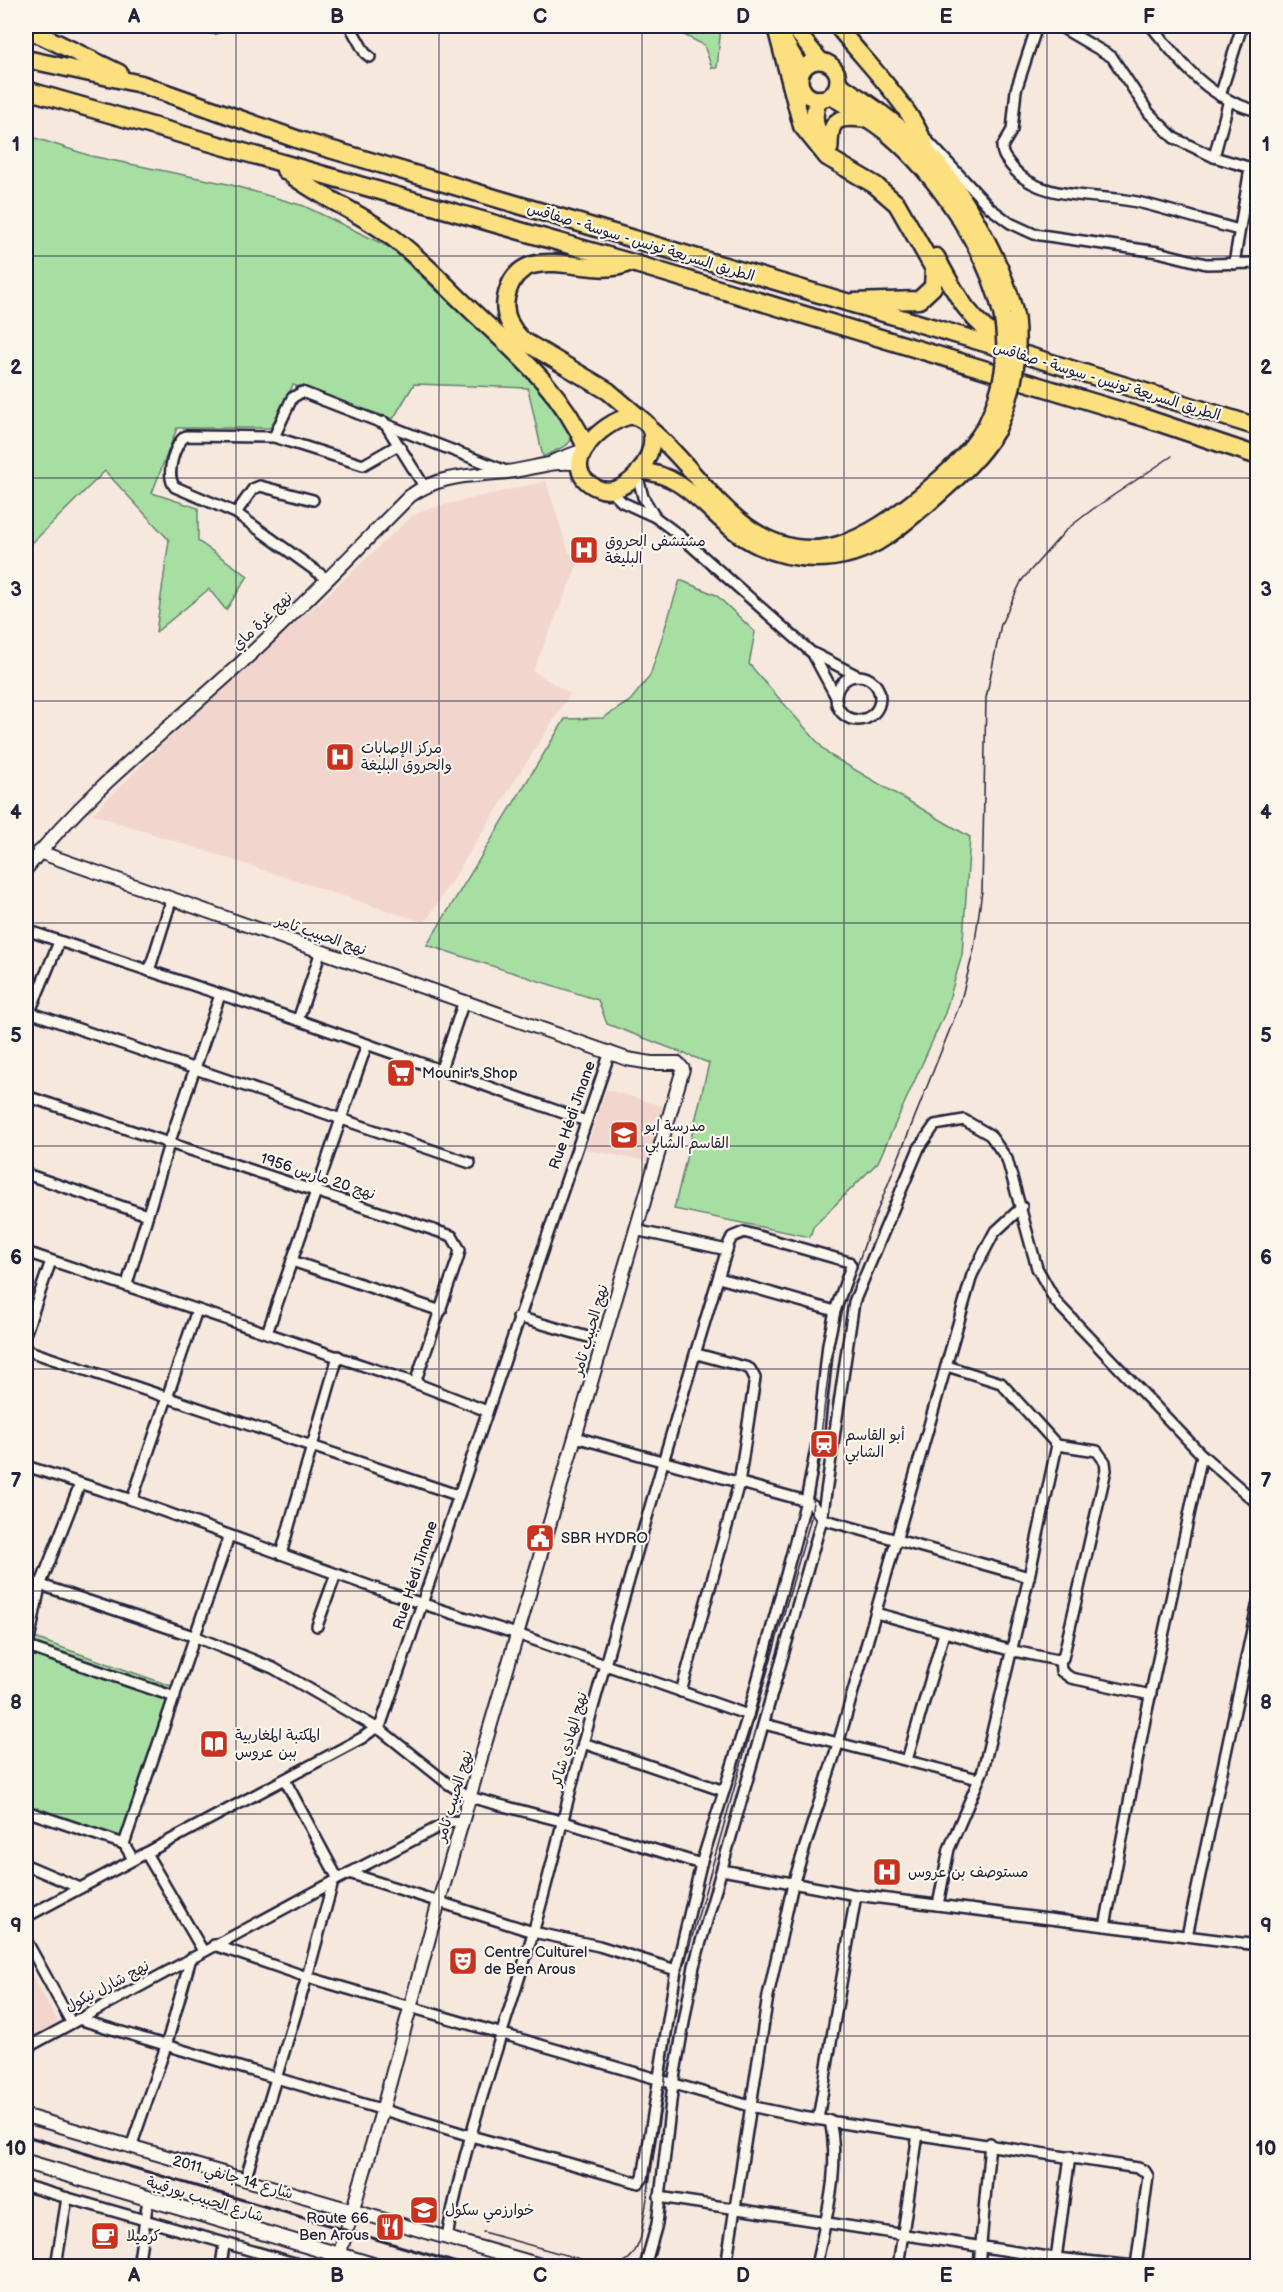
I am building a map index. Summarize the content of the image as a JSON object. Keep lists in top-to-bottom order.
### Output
{
  "streets": {
    "highway": ["الطريق السريعة تونس - سوسة - صفاقس"],
    "main road": ["شارع الحبيب بورقيبة"],
    "street": [
      "نهج غرة ماي",
      "نهج الحبيب ثامر",
      "Rue Hédi Jinane",
      "نهج 20 مارس 1956",
      "نهج الهادي شاكر",
      "نهج شارل نيكول",
      "شارع 14 جانفي 2011"
    ]
  },
  "crossings": [
    ["نهج غرة ماي", "نهج الحبيب ثامر"],
    ["نهج الحبيب ثامر", "Rue Hédi Jinane"],
    ["نهج الحبيب ثامر", "نهج شارل نيكول"],
    ["نهج الحبيب ثامر", "شارع 14 جانفي 2011"],
    ["نهج الحبيب ثامر", "شارع الحبيب بورقيبة"],
    ["نهج الهادي شاكر", "شارع 14 جانفي 2011"]
  ],
  "places": {
    "hospital": ["مشتشفى الحروق البليغة", "مركز الإصابات والحروق البليغة", "مستوصف بن عروس"],
    "supermarket": ["Mounir's Shop"],
    "school or university": ["مدرسة ابو القاسم الشابي", "خوارزمي سكول"],
    "station": ["أبو القاسم الشابي"],
    "public building": ["SBR HYDRO"],
    "library": ["المكتبة المغاربية ببن عروس"],
    "theatre": ["Centre Culturel de Ben Arous"],
    "restaurant": ["Route 66 Ben Arous"],
    "cafe": ["كرميلا"]
  },
  "grid": {
    "columns": [
      "A",
      "B",
      "C",
      "D",
      "E",
      "F"
    ],
    "rows": [
      "1",
      "2",
      "3",
      "4",
      "5",
      "6",
      "7",
      "8",
      "9",
      "10"
    ]
  }
}
